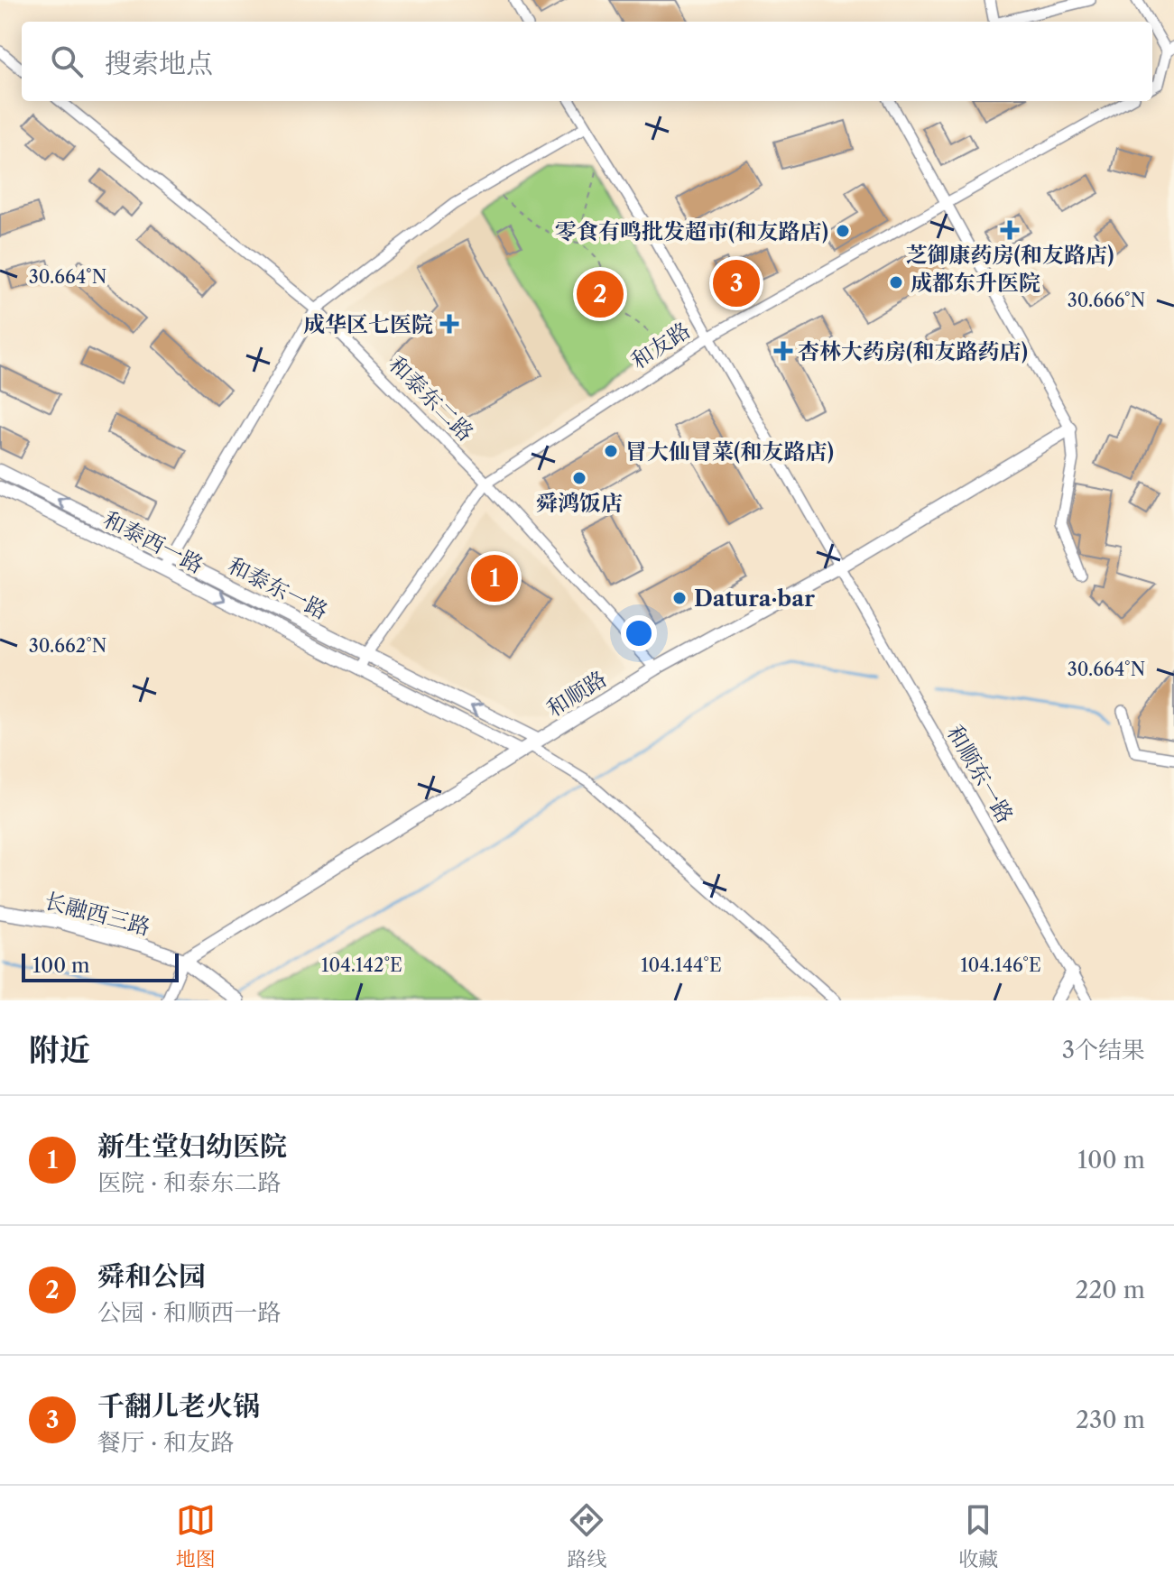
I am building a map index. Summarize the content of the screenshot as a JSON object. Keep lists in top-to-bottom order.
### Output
{
  "streets": {
    "street": [
      "和友路",
      "和泰东二路",
      "和泰西一路",
      "和泰东一路",
      "和顺路",
      "和顺东一路",
      "长融西三路"
    ]
  },
  "crossings": [
    ["和友路", "和泰东二路"],
    ["和友路", "和泰西一路"],
    ["和友路", "和泰东一路"],
    ["和友路", "和顺东一路"],
    ["和泰东二路", "和顺路"],
    ["和泰西一路", "和泰东一路"],
    ["和泰西一路", "和顺路"],
    ["和泰东一路", "和顺路"],
    ["和顺路", "和顺东一路"],
    ["和顺路", "长融西三路"]
  ],
  "one_way": ["和泰西一路", "和泰东一路"],
  "places": {
    "health": ["芝御康药房(和友路店)", "成华区七医院", "杏林大药房(和友路药店)"],
    "other": [
      "零食有鸣批发超市(和友路店)",
      "成都东升医院",
      "冒大仙冒菜(和友路店)",
      "舜鸿饭店",
      "Datura·bar"
    ]
  },
  "scale_bar": "100 m",
  "page": {
    "search": "搜索地点",
    "pins": ["3", "2", "1"],
    "scale": "100 m",
    "heading": ["附近", "3个结果"],
    "list": [
      {
        "mark": "1",
        "name": "新生堂妇幼医院",
        "note": "医院 · 和泰东二路",
        "value": "100 m"
      },
      {
        "mark": "2",
        "name": "舜和公园",
        "note": "公园 · 和顺西一路",
        "value": "220 m"
      },
      {
        "mark": "3",
        "name": "千翻儿老火锅",
        "note": "餐厅 · 和友路",
        "value": "230 m"
      }
    ],
    "nav": ["地图", "路线", "收藏"]
  },
  "coordinates": [
    "30.664°N",
    "30.666°N",
    "30.662°N",
    "104.142°E",
    "104.144°E",
    "104.146°E"
  ]
}
